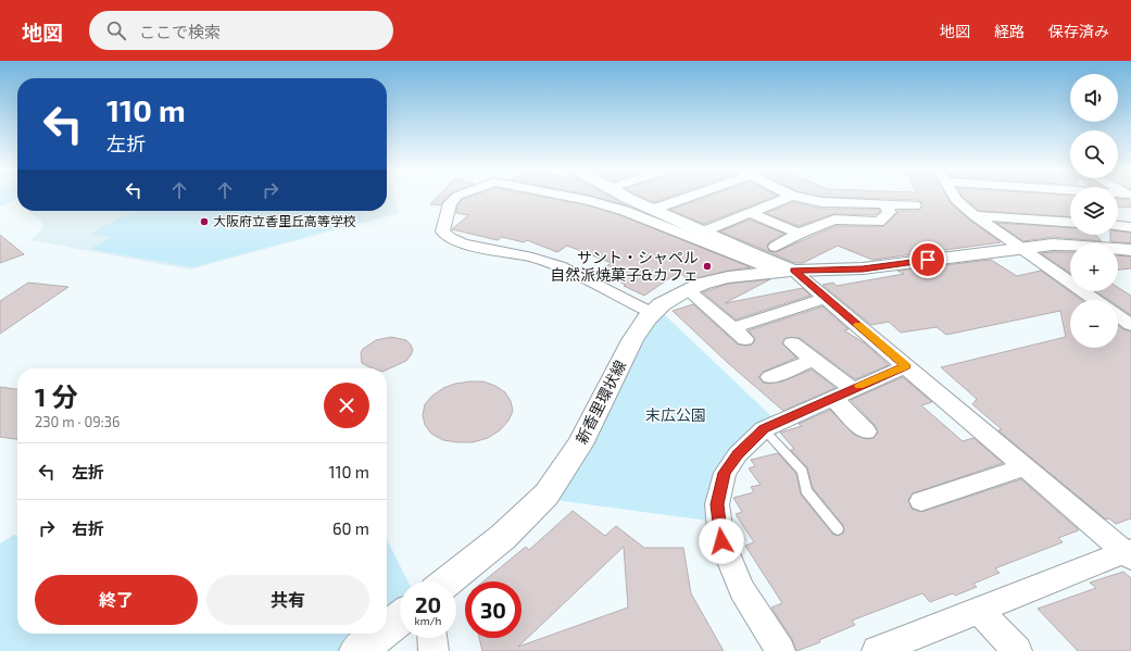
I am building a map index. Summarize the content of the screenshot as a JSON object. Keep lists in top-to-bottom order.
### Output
{
  "streets": {
    "street": ["新香里環状線"]
  },
  "parks": ["末広公園"],
  "places": ["大阪府立香里丘高等学校", "サント・シャペル 自然派焼菓子&カフェ"],
  "page": {
    "header": "地図",
    "search": "ここで検索",
    "nav": ["地図", "経路", "保存済み"],
    "map_buttons": ["+", "−"],
    "turn": ["110 m", "左折"],
    "heading": ["1 分", "230 m · 09:36"],
    "list": [
      {
        "name": "左折",
        "value": "110 m"
      },
      {
        "name": "右折",
        "value": "60 m"
      }
    ],
    "buttons": ["終了", "共有"],
    "speed": "20 km/h",
    "limit": "30"
  }
}
